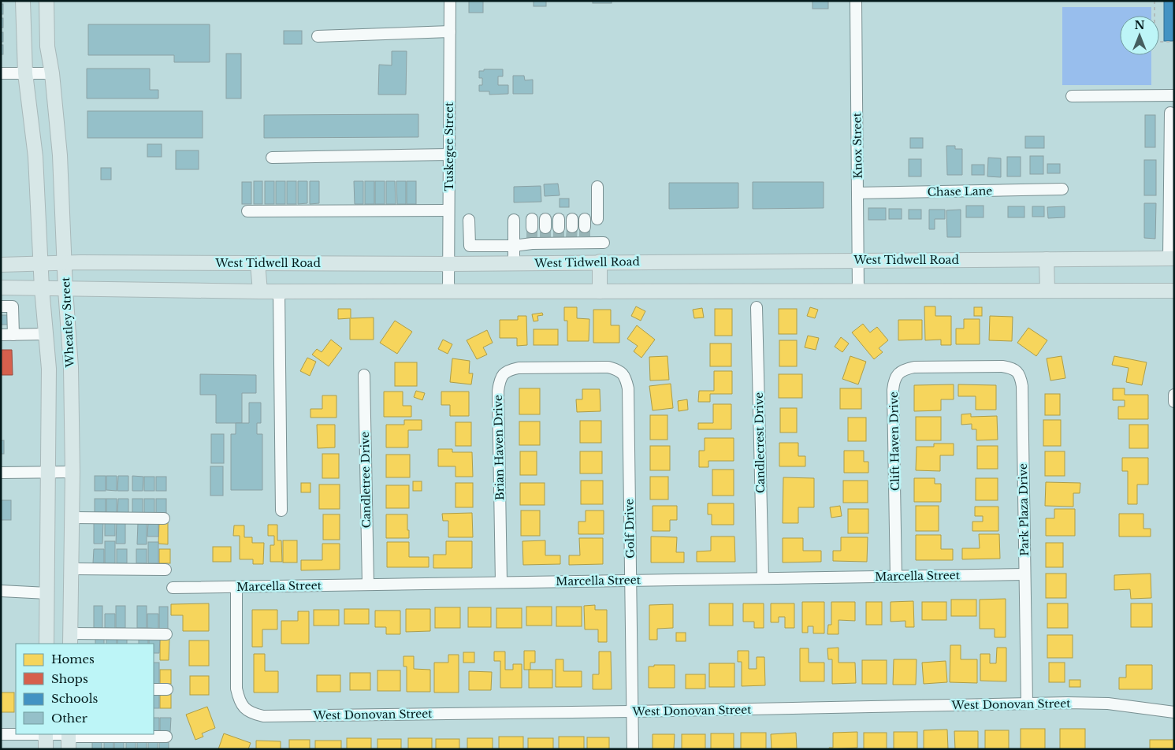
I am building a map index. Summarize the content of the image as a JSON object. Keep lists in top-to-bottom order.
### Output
{
  "streets": {
    "main road": ["West Tidwell Road", "Wheatley Street"],
    "street": [
      "Knox Street",
      "Tuskegee Street",
      "Chase Lane",
      "Clift Haven Drive",
      "Candlecrest Drive",
      "Brian Haven Drive",
      "Candletree Drive",
      "Park Plaza Drive",
      "Golf Drive",
      "Marcella Street",
      "West Donovan Street"
    ]
  },
  "crossings": [
    ["Knox Street", "Chase Lane"],
    ["Knox Street", "West Tidwell Road"],
    ["Tuskegee Street", "West Tidwell Road"],
    ["West Tidwell Road", "Wheatley Street"],
    ["Clift Haven Drive", "Park Plaza Drive"],
    ["Clift Haven Drive", "Marcella Street"],
    ["Candlecrest Drive", "Marcella Street"],
    ["Brian Haven Drive", "Golf Drive"],
    ["Brian Haven Drive", "Marcella Street"],
    ["Candletree Drive", "Marcella Street"],
    ["Park Plaza Drive", "Marcella Street"],
    ["Park Plaza Drive", "West Donovan Street"],
    ["Golf Drive", "Marcella Street"],
    ["Golf Drive", "West Donovan Street"],
    ["Marcella Street", "West Donovan Street"]
  ],
  "legend": [
    "Homes",
    "Shops",
    "Schools",
    "Other"
  ],
  "north": "top"
}
